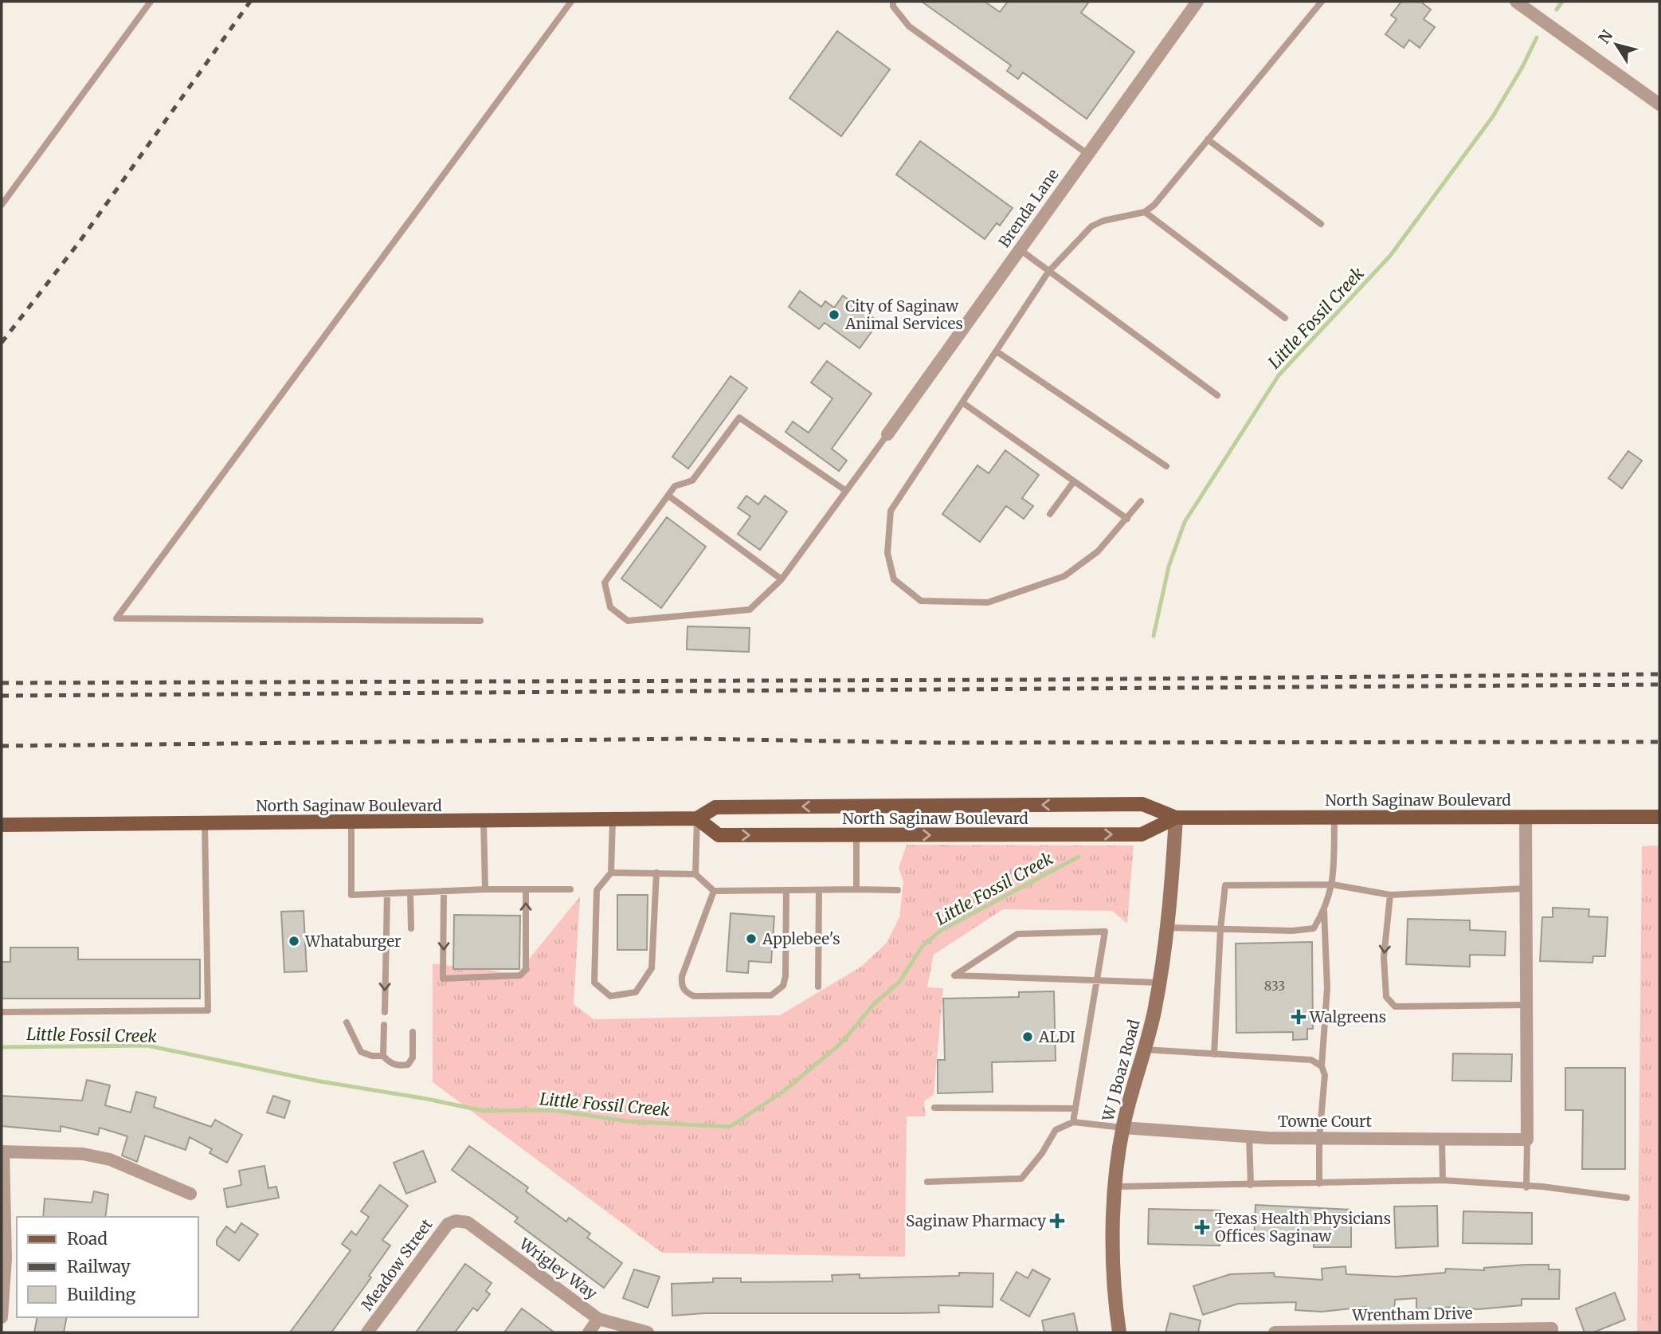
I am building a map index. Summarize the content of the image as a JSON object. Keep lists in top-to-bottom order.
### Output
{
  "streets": {
    "main road": ["North Saginaw Boulevard", "W J Boaz Road"],
    "street": [
      "Brenda Lane",
      "Towne Court",
      "Meadow Street",
      "Wrigley Way",
      "Wrentham Drive"
    ]
  },
  "crossings": [
    ["North Saginaw Boulevard", "W J Boaz Road"],
    ["W J Boaz Road", "Towne Court"],
    ["Meadow Street", "Wrigley Way"]
  ],
  "water": ["Little Fossil Creek"],
  "places": {
    "other": [
      "City of Saginaw Animal Services",
      "Applebee's",
      "Whataburger",
      "ALDI"
    ],
    "health": ["Walgreens", "Saginaw Pharmacy", "Texas Health Physicians Offices Saginaw"]
  },
  "house_numbers": ["833"],
  "legend": ["Road", "Railway", "Building"],
  "north": "top left"
}
